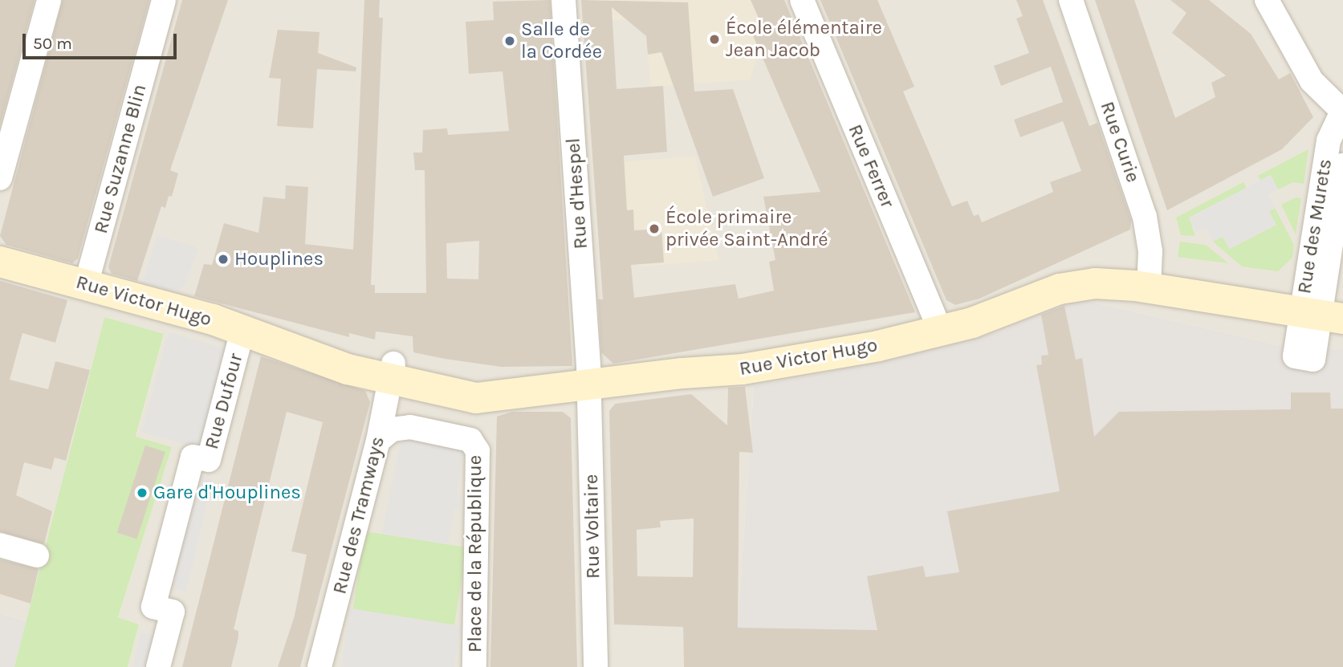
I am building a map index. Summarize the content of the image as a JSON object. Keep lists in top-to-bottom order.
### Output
{
  "streets": {
    "main road": ["Rue Victor Hugo"],
    "street": [
      "Rue Curie",
      "Rue Suzanne Blin",
      "Rue Ferrer",
      "Rue d'Hespel",
      "Rue des Murets",
      "Rue Dufour",
      "Rue des Tramways",
      "Rue Voltaire",
      "Place de la République"
    ]
  },
  "crossings": [
    ["Rue Curie", "Rue Victor Hugo"],
    ["Rue Suzanne Blin", "Rue Victor Hugo"],
    ["Rue Ferrer", "Rue Victor Hugo"],
    ["Rue d'Hespel", "Rue Victor Hugo"],
    ["Rue d'Hespel", "Rue Voltaire"],
    ["Rue des Murets", "Rue Victor Hugo"],
    ["Rue Victor Hugo", "Rue Dufour"],
    ["Rue Victor Hugo", "Rue des Tramways"],
    ["Rue Victor Hugo", "Rue Voltaire"],
    ["Rue des Tramways", "Place de la République"]
  ],
  "places": [
    "École élémentaire Jean Jacob",
    "Salle de la Cordée",
    "École primaire privée Saint-André",
    "Houplines",
    "Gare d'Houplines"
  ],
  "scale_bar": "50 m"
}
